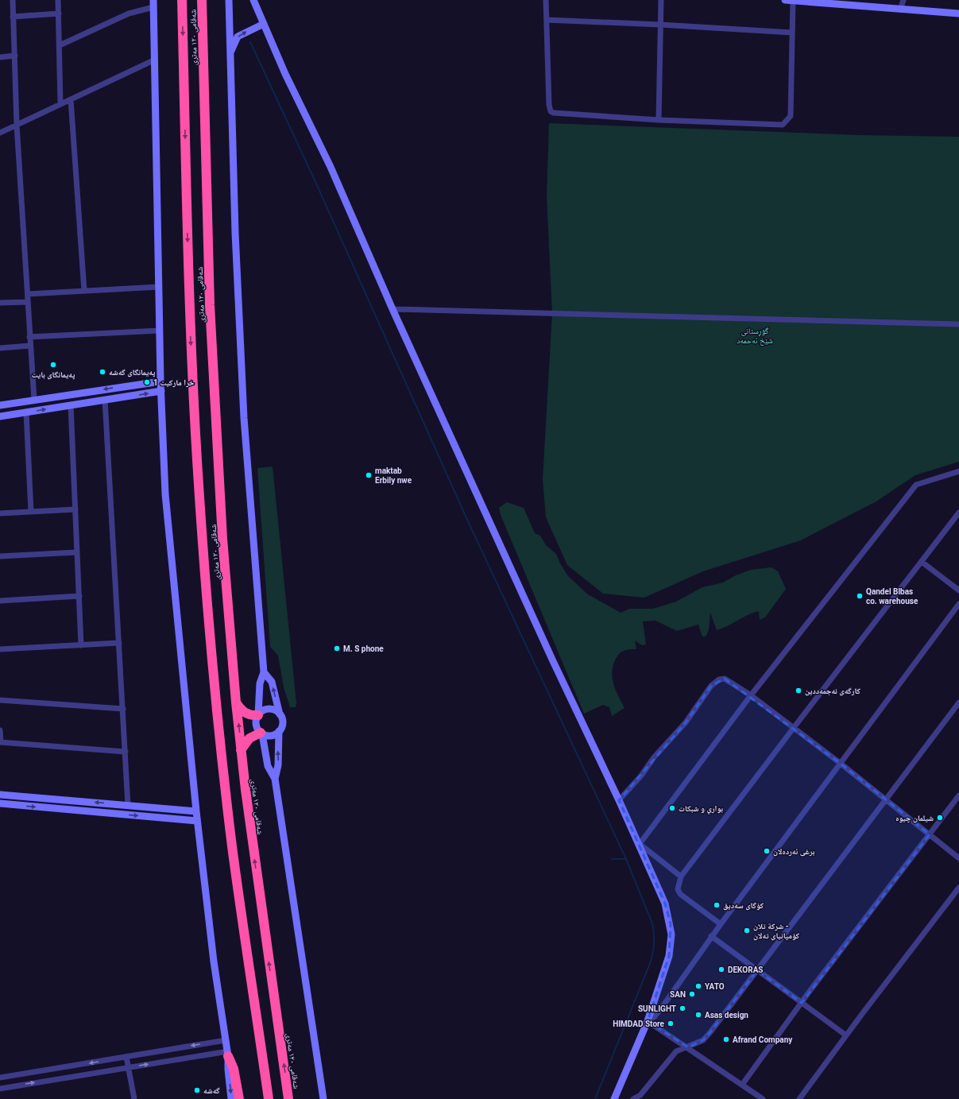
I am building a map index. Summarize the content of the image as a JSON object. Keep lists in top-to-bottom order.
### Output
{
  "streets": {
    "highway": ["شەقامی ١٢٠ مەتری"]
  },
  "parks": ["گۆڕستانی شێخ ئەحمەد"],
  "places": [
    "پەیمانگای بایت",
    "پەیمانگای گەشە",
    "خرا ماركيت 1",
    "maktab Erbily nwe",
    "Qandel Blbas co. warehouse",
    "M. S phone",
    "کارگەی نەجمەددین",
    "بواري و شبكات",
    "شيلمان چیوه",
    "برغی ئەردەلان",
    "کۆگای سەدیق",
    "شركة تلان - کۆمپانیای تەلان",
    "DEKORAS",
    "YATO",
    "SAN",
    "SUNLIGHT",
    "Asas design",
    "HIMDAD Store",
    "Afrand Company",
    "گەشە"
  ]
}
